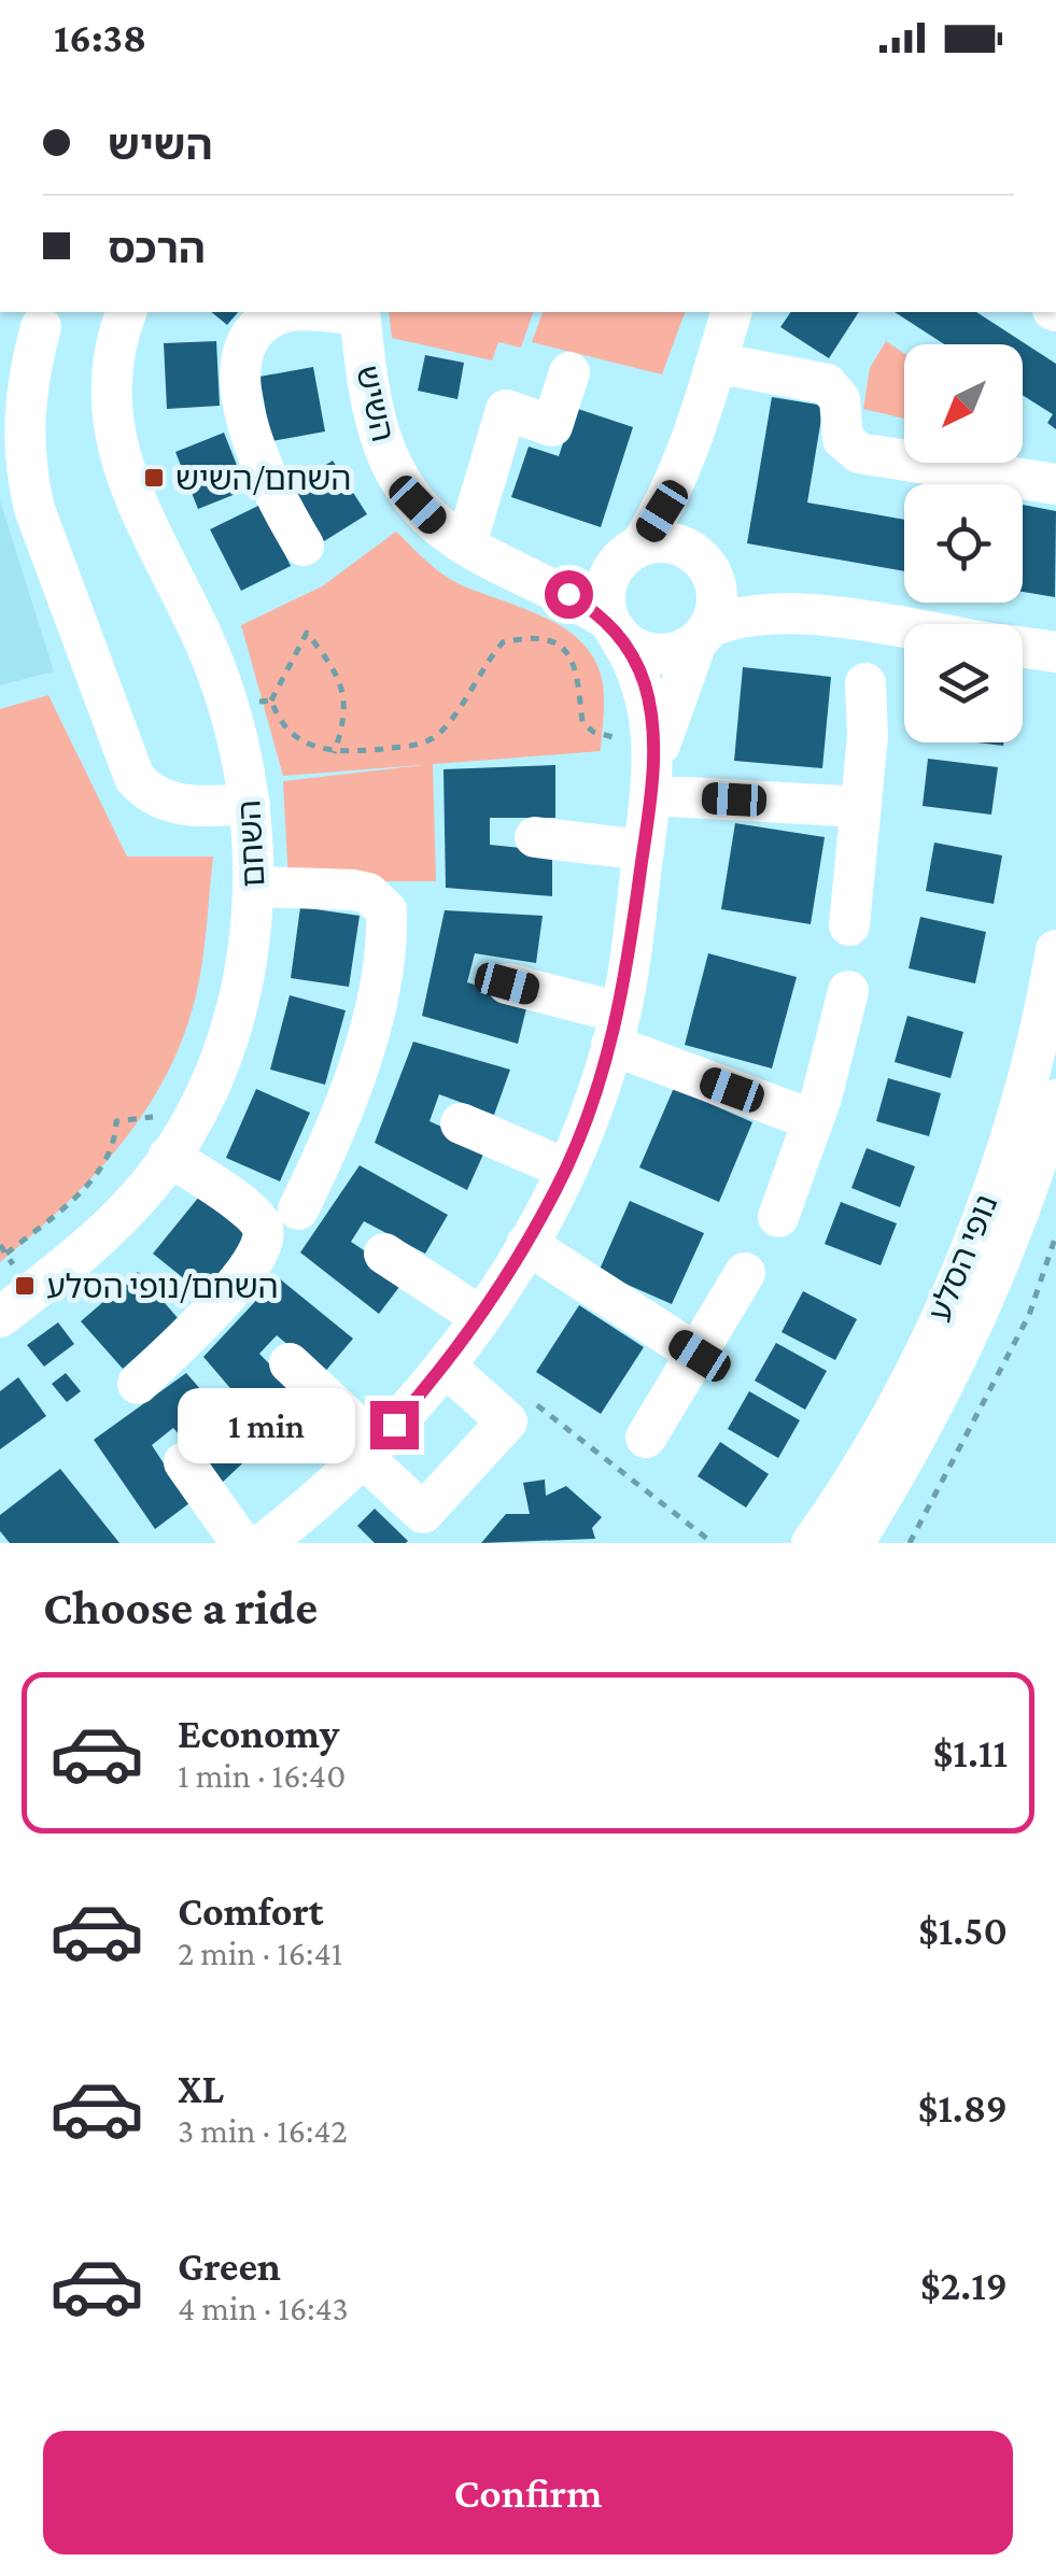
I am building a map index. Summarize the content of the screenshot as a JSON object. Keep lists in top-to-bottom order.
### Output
{
  "streets": {
    "street": ["השיש", "השחם", "נופי הסלע"]
  },
  "places": {
    "transit": ["השחם/השיש", "השחם/נופי הסלע"]
  },
  "north": "bottom left",
  "page": {
    "status": "16:38",
    "banner": ["השיש", "הרכס"],
    "bubble": "1 min",
    "heading": "Choose a ride",
    "list": [
      {
        "name": "Economy",
        "note": "1 min · 16:40",
        "value": "$1.11"
      },
      {
        "name": "Comfort",
        "note": "2 min · 16:41",
        "value": "$1.50"
      },
      {
        "name": "XL",
        "note": "3 min · 16:42",
        "value": "$1.89"
      },
      {
        "name": "Green",
        "note": "4 min · 16:43",
        "value": "$2.19"
      }
    ],
    "buttons": "Confirm"
  }
}
